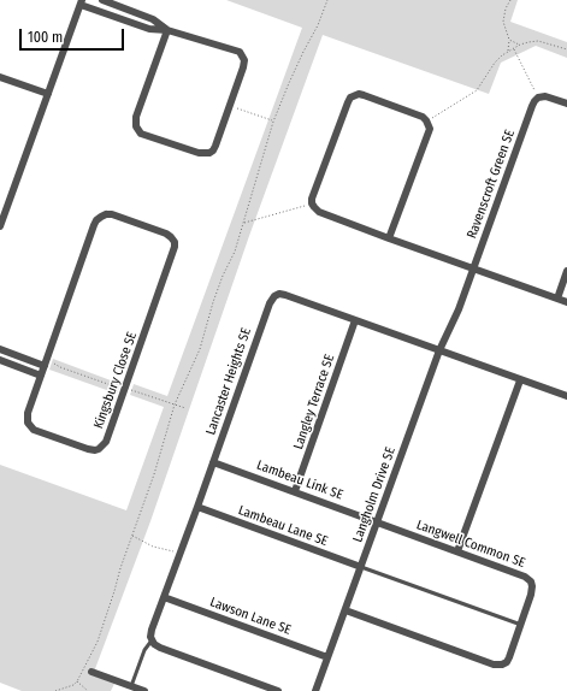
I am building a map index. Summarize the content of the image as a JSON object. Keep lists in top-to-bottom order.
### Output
{
  "streets": {
    "street": [
      "Ravenscroft Green SE",
      "Kingsbury Close SE",
      "Lancaster Heights SE",
      "Langley Terrace SE",
      "Lambeau Link SE",
      "Langholm Drive SE",
      "Lambeau Lane SE",
      "Langwell Common SE",
      "Lawson Lane SE"
    ]
  },
  "crossings": [
    ["Ravenscroft Green SE", "Langholm Drive SE"],
    ["Lancaster Heights SE", "Langley Terrace SE"],
    ["Lancaster Heights SE", "Lambeau Link SE"],
    ["Lancaster Heights SE", "Langholm Drive SE"],
    ["Lancaster Heights SE", "Lambeau Lane SE"],
    ["Lancaster Heights SE", "Lawson Lane SE"],
    ["Langley Terrace SE", "Lambeau Link SE"],
    ["Lambeau Link SE", "Langholm Drive SE"],
    ["Lambeau Link SE", "Langwell Common SE"],
    ["Langholm Drive SE", "Lambeau Lane SE"],
    ["Langholm Drive SE", "Langwell Common SE"],
    ["Langholm Drive SE", "Lawson Lane SE"]
  ],
  "scale_bar": "100 m"
}
